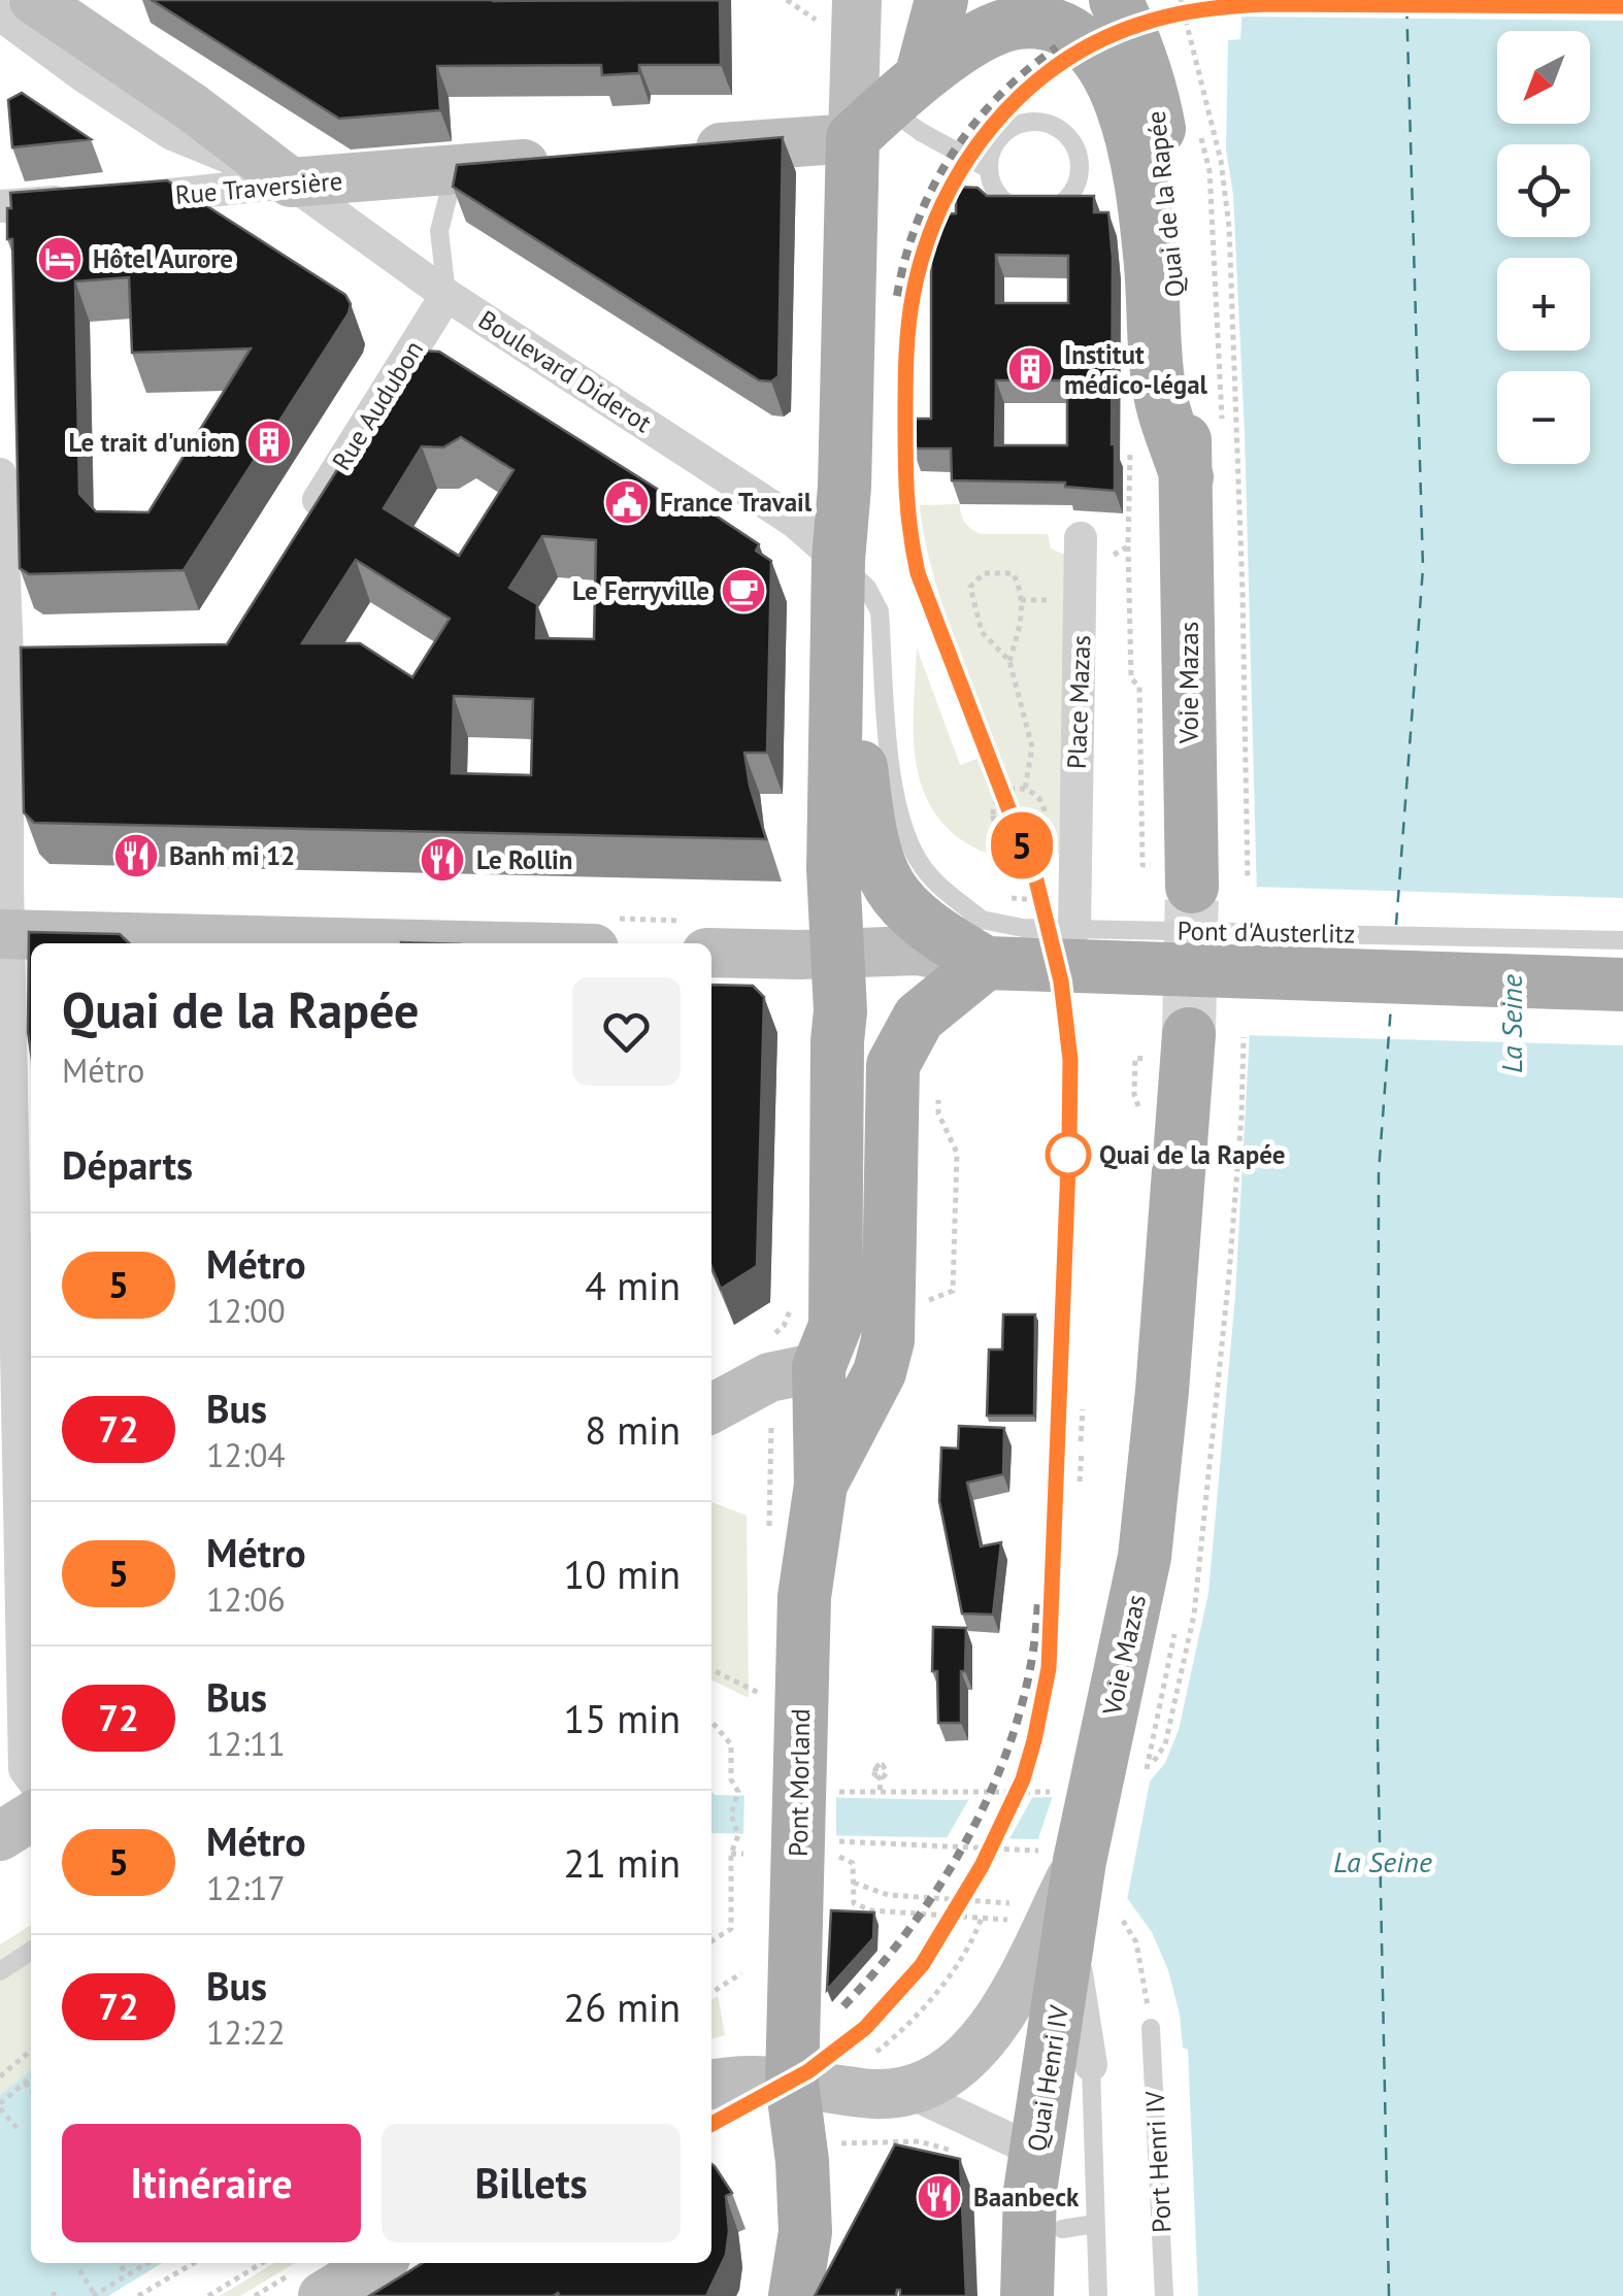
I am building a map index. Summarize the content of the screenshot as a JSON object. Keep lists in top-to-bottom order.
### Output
{
  "streets": {
    "main road": [
      "Rue Traversière",
      "Quai de la Rapée",
      "Boulevard Diderot",
      "Voie Mazas",
      "Pont d'Austerlitz",
      "Pont Morland",
      "Quai Henri IV"
    ],
    "street": ["Rue Audubon", "Place Mazas"],
    "lane": ["Port Henri IV"]
  },
  "crossings": [
    ["Rue Traversière", "Boulevard Diderot"],
    ["Quai de la Rapée", "Voie Mazas"],
    ["Boulevard Diderot", "Rue Audubon"],
    ["Voie Mazas", "Quai Henri IV"],
    ["Place Mazas", "Pont d'Austerlitz"]
  ],
  "water": ["La Seine"],
  "places": {
    "hotel": ["Hôtel Aurore"],
    "building": ["Institut médico-légal", "Le trait d'union"],
    "public building": ["France Travail"],
    "cafe": ["Le Ferryville"],
    "restaurant": ["Banh mi 12", "Le Rollin", "Baanbeck"],
    "other": ["Quai de la Rapée"]
  },
  "lines": ["metro line 5"],
  "north": "bottom left",
  "page": {
    "on_map": "5",
    "map_buttons": ["+", "−"],
    "heading": [
      ["Quai de la Rapée", "Métro"],
      "Départs"
    ],
    "list": [
      {
        "mark": "5",
        "name": "Métro",
        "note": "12:00",
        "value": "4 min"
      },
      {
        "mark": "72",
        "name": "Bus",
        "note": "12:04",
        "value": "8 min"
      },
      {
        "mark": "5",
        "name": "Métro",
        "note": "12:06",
        "value": "10 min"
      },
      {
        "mark": "72",
        "name": "Bus",
        "note": "12:11",
        "value": "15 min"
      },
      {
        "mark": "5",
        "name": "Métro",
        "note": "12:17",
        "value": "21 min"
      },
      {
        "mark": "72",
        "name": "Bus",
        "note": "12:22",
        "value": "26 min"
      }
    ],
    "buttons": ["Itinéraire", "Billets"]
  }
}
